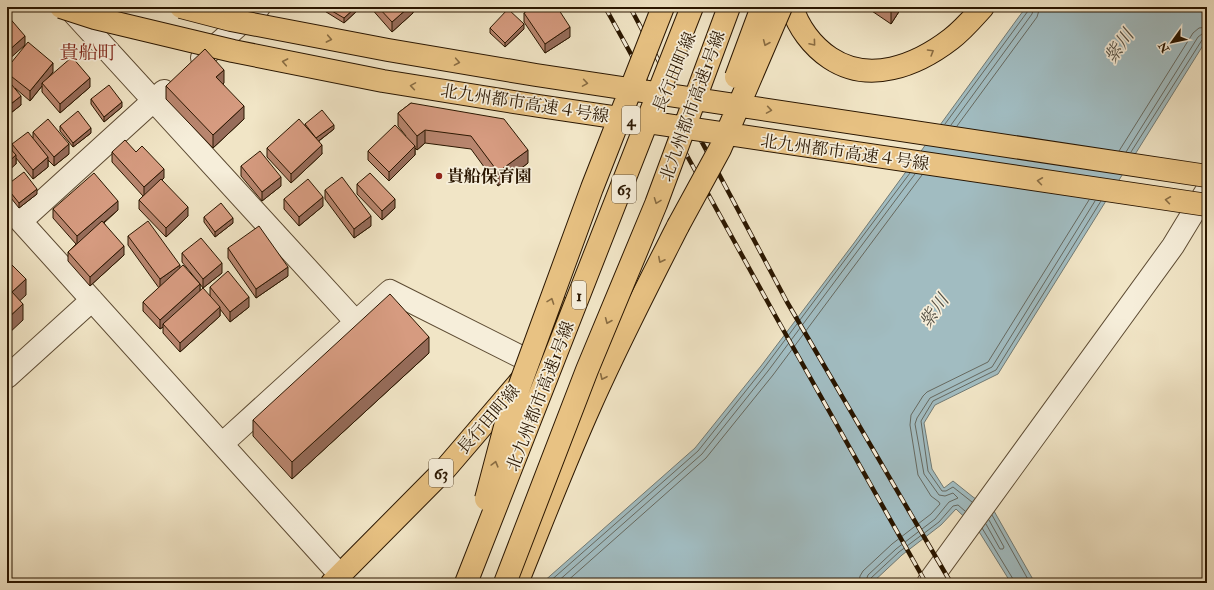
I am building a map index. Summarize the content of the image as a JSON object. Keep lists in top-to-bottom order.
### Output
{
  "streets": {
    "main road": [
      "長行田町線",
      "北九州都市高速４号線",
      "北九州都市高速1号線",
      "4",
      "63",
      "1"
    ]
  },
  "districts": ["貴船町"],
  "water": ["紫川"],
  "places": ["貴船保育園"],
  "north": "bottom left"
}
